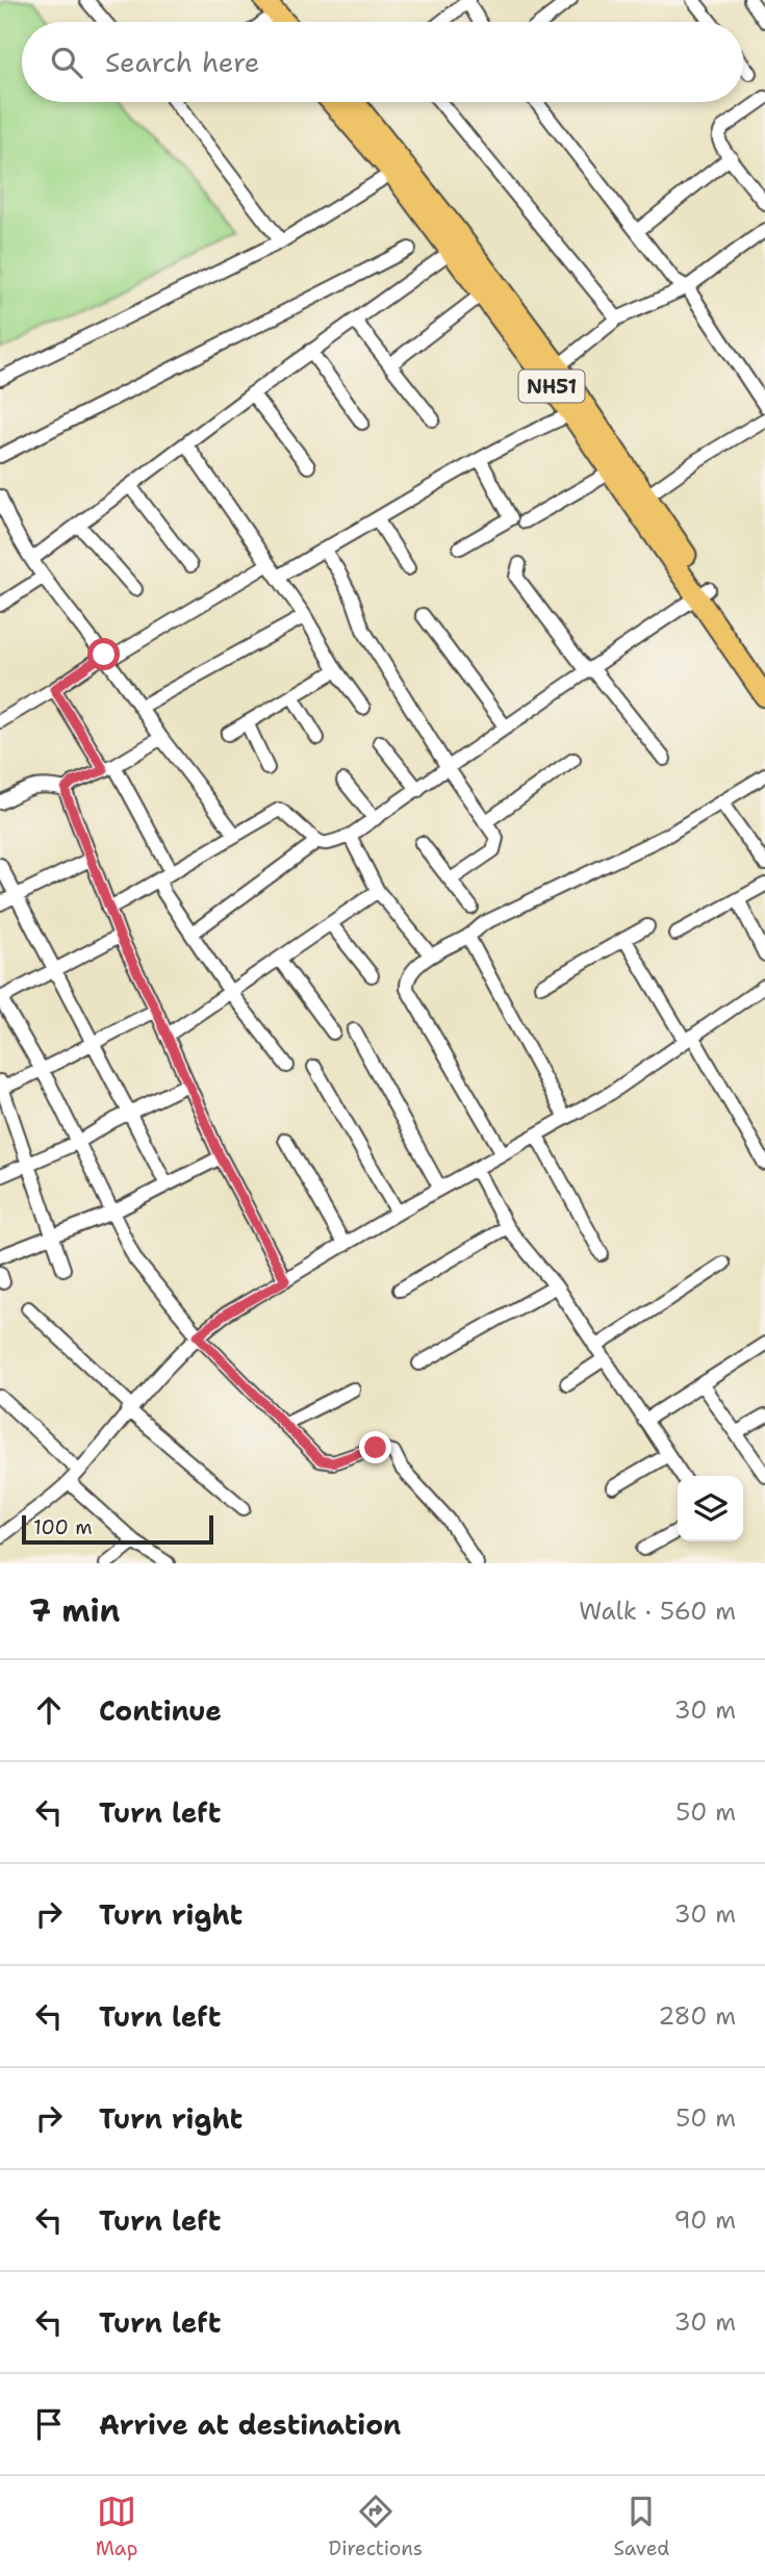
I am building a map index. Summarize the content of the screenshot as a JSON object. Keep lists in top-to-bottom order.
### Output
{
  "streets": {
    "highway": ["NH51"]
  },
  "scale_bar": "100 m",
  "page": {
    "search": "Search here",
    "scale": "100 m",
    "heading": ["7 min", "Walk · 560 m"],
    "list": [
      ["Continue", "30 m"],
      ["Turn left", "50 m"],
      ["Turn right", "30 m"],
      ["Turn left", "280 m"],
      ["Turn right", "50 m"],
      ["Turn left", "90 m"],
      ["Turn left", "30 m"],
      "Arrive at destination"
    ],
    "nav": ["Map", "Directions", "Saved"]
  }
}
